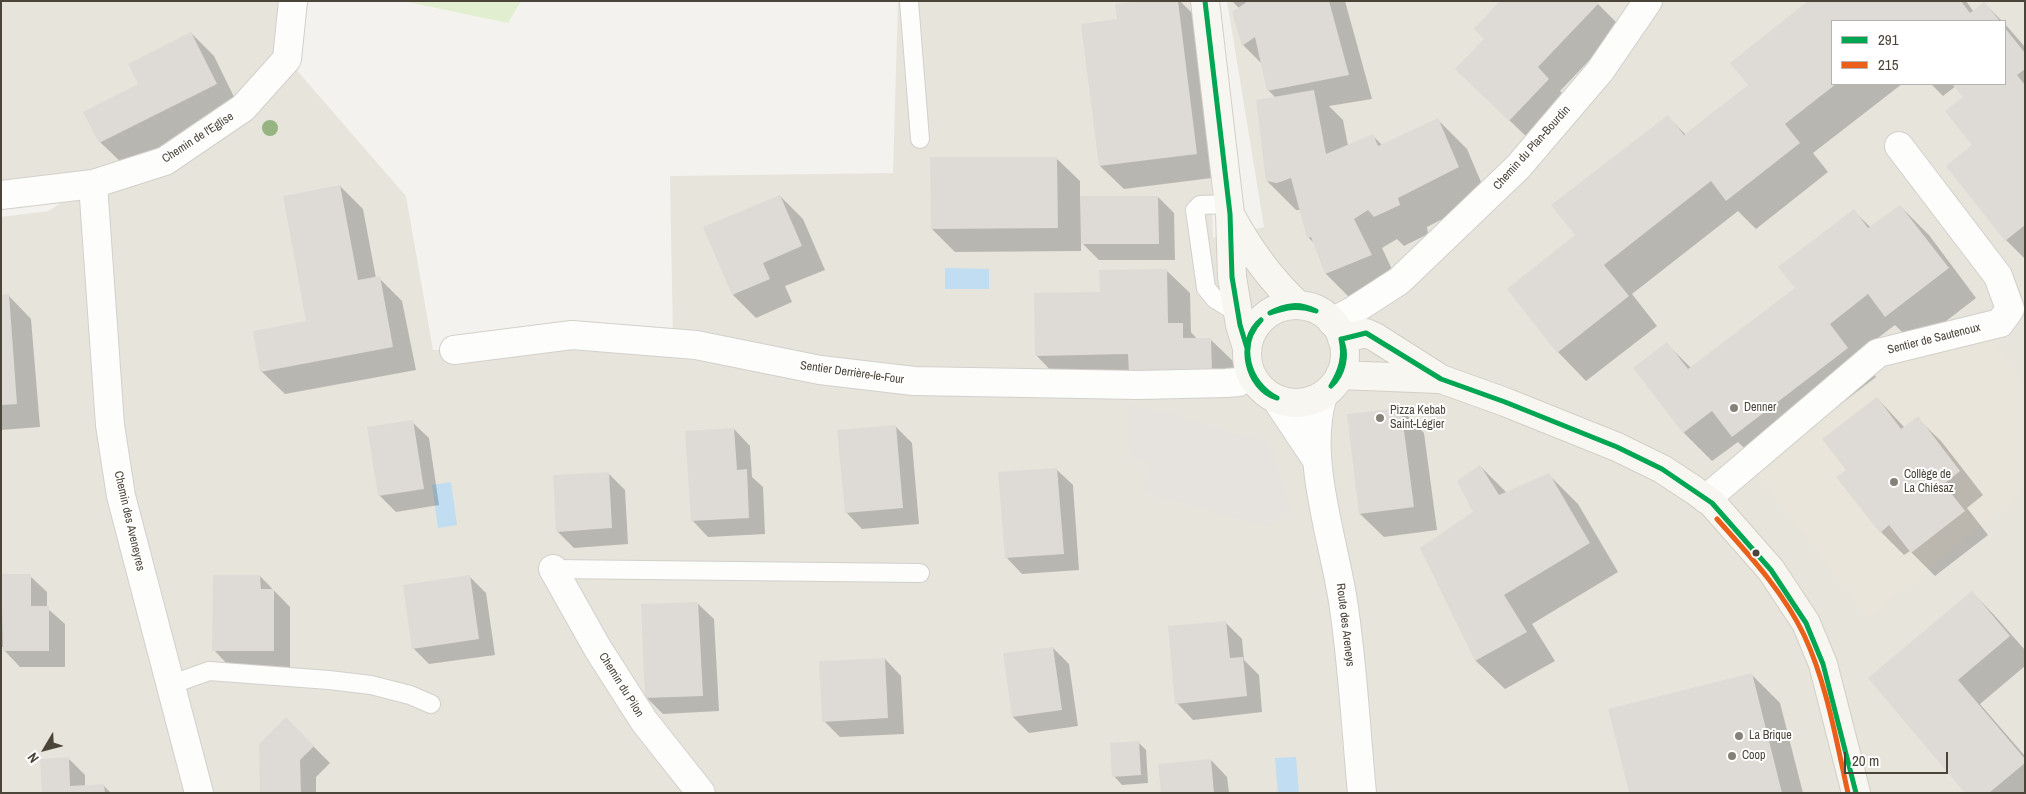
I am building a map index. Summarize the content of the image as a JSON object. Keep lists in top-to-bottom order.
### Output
{
  "streets": {
    "street": [
      "Chemin de l'Eglise",
      "Chemin du Plan-Bourdin",
      "Sentier de Sautenoux",
      "Sentier Derrière-le-Four",
      "Chemin des Aveneyres",
      "Route des Areneys",
      "Chemin du Pilon"
    ]
  },
  "crossings": [
    ["Chemin de l'Eglise", "Chemin des Aveneyres"],
    ["Chemin du Plan-Bourdin", "Sentier Derrière-le-Four"],
    ["Chemin du Plan-Bourdin", "Route des Areneys"],
    ["Sentier Derrière-le-Four", "Route des Areneys"]
  ],
  "places": [
    "Denner",
    "Pizza Kebab Saint-Légier",
    "Collège de La Chiésaz",
    "La Brique",
    "Coop"
  ],
  "lines": ["transit line 291", "transit line 215"],
  "legend": ["291", "215"],
  "scale_bar": "20 m",
  "north": "bottom left"
}
